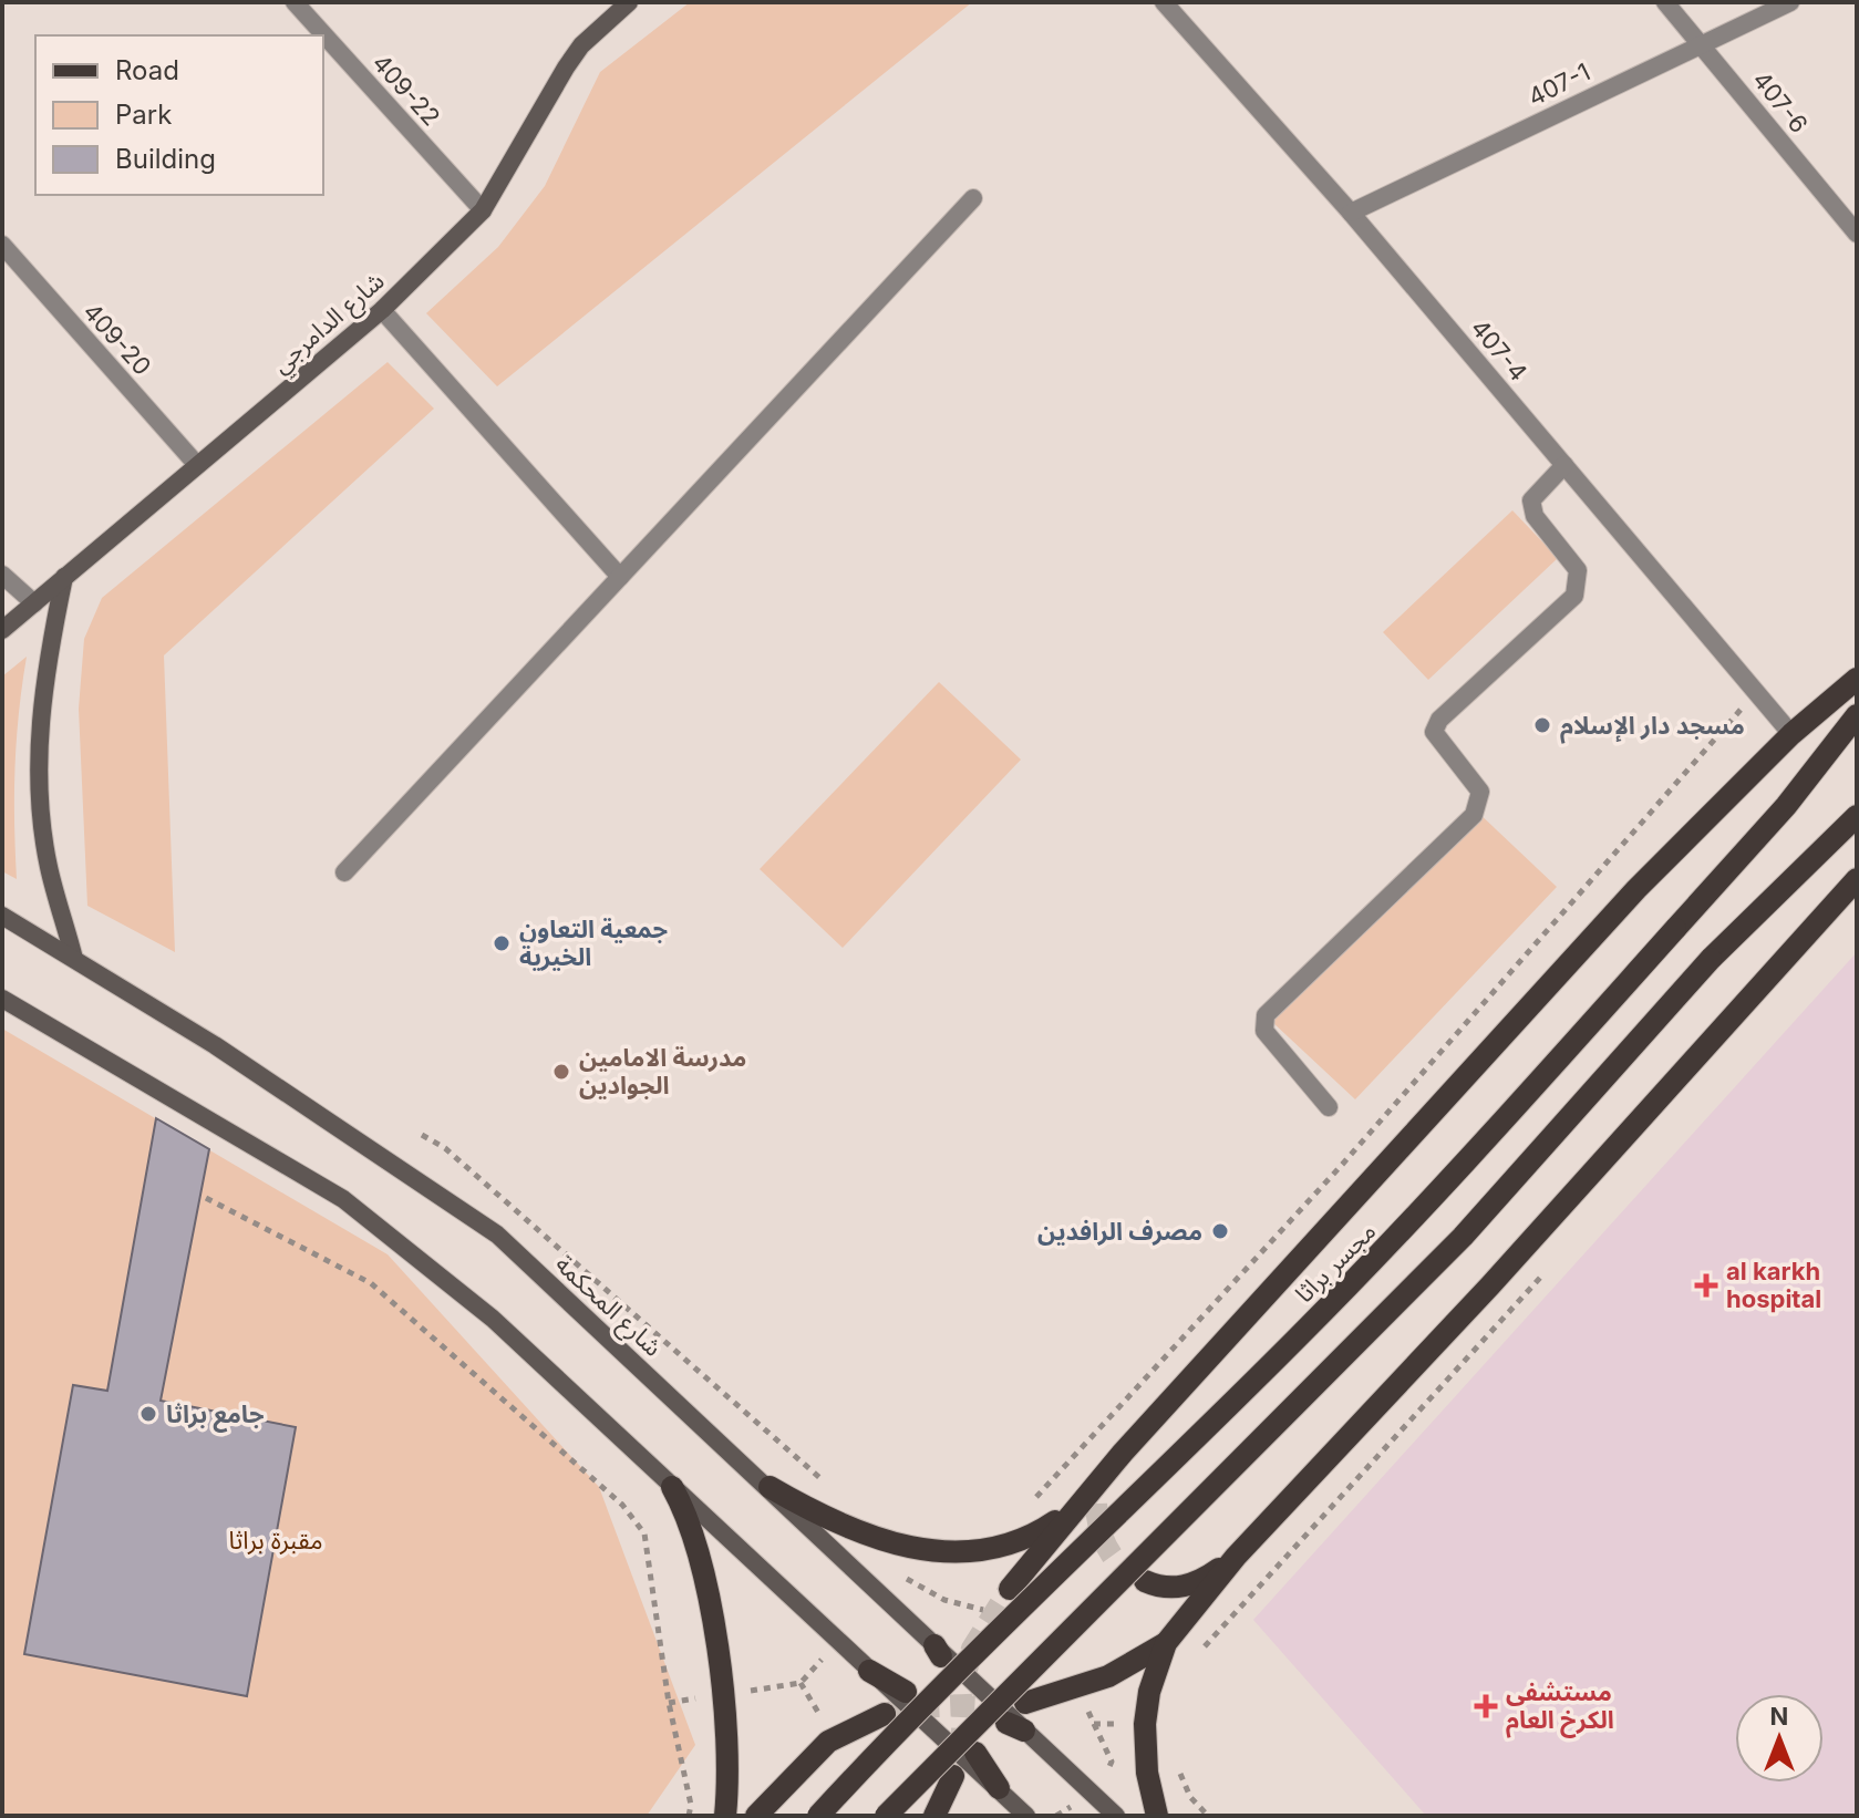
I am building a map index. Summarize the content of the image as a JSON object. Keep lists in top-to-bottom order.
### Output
{
  "streets": {
    "main road": ["شارع الدامرجي", "مجسر براثا", "شارع المحكمة"],
    "street": [
      "407-1",
      "409-22",
      "407-6",
      "409-20",
      "407-4"
    ]
  },
  "crossings": [
    ["407-1", "407-6"],
    ["407-1", "407-4"],
    ["409-22", "شارع الدامرجي"],
    ["شارع الدامرجي", "409-20"]
  ],
  "parks": ["مقبرة براثا"],
  "places": {
    "other": [
      "مسجد دار الإسلام",
      "جمعية التعاون الخيرية",
      "مدرسة الامامين الجوادين",
      "مصرف الرافدين",
      "جامع براثا"
    ],
    "health": ["al karkh hospital", "مستشفى الكرخ العام"]
  },
  "legend": ["Road", "Park", "Building"],
  "north": "top"
}
